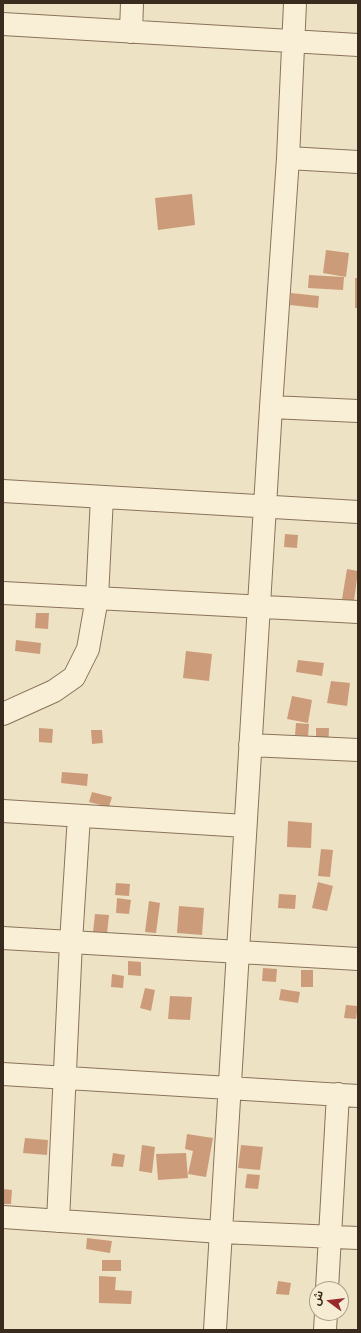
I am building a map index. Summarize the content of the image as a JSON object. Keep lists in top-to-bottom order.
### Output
{
  "north": "left"
}
